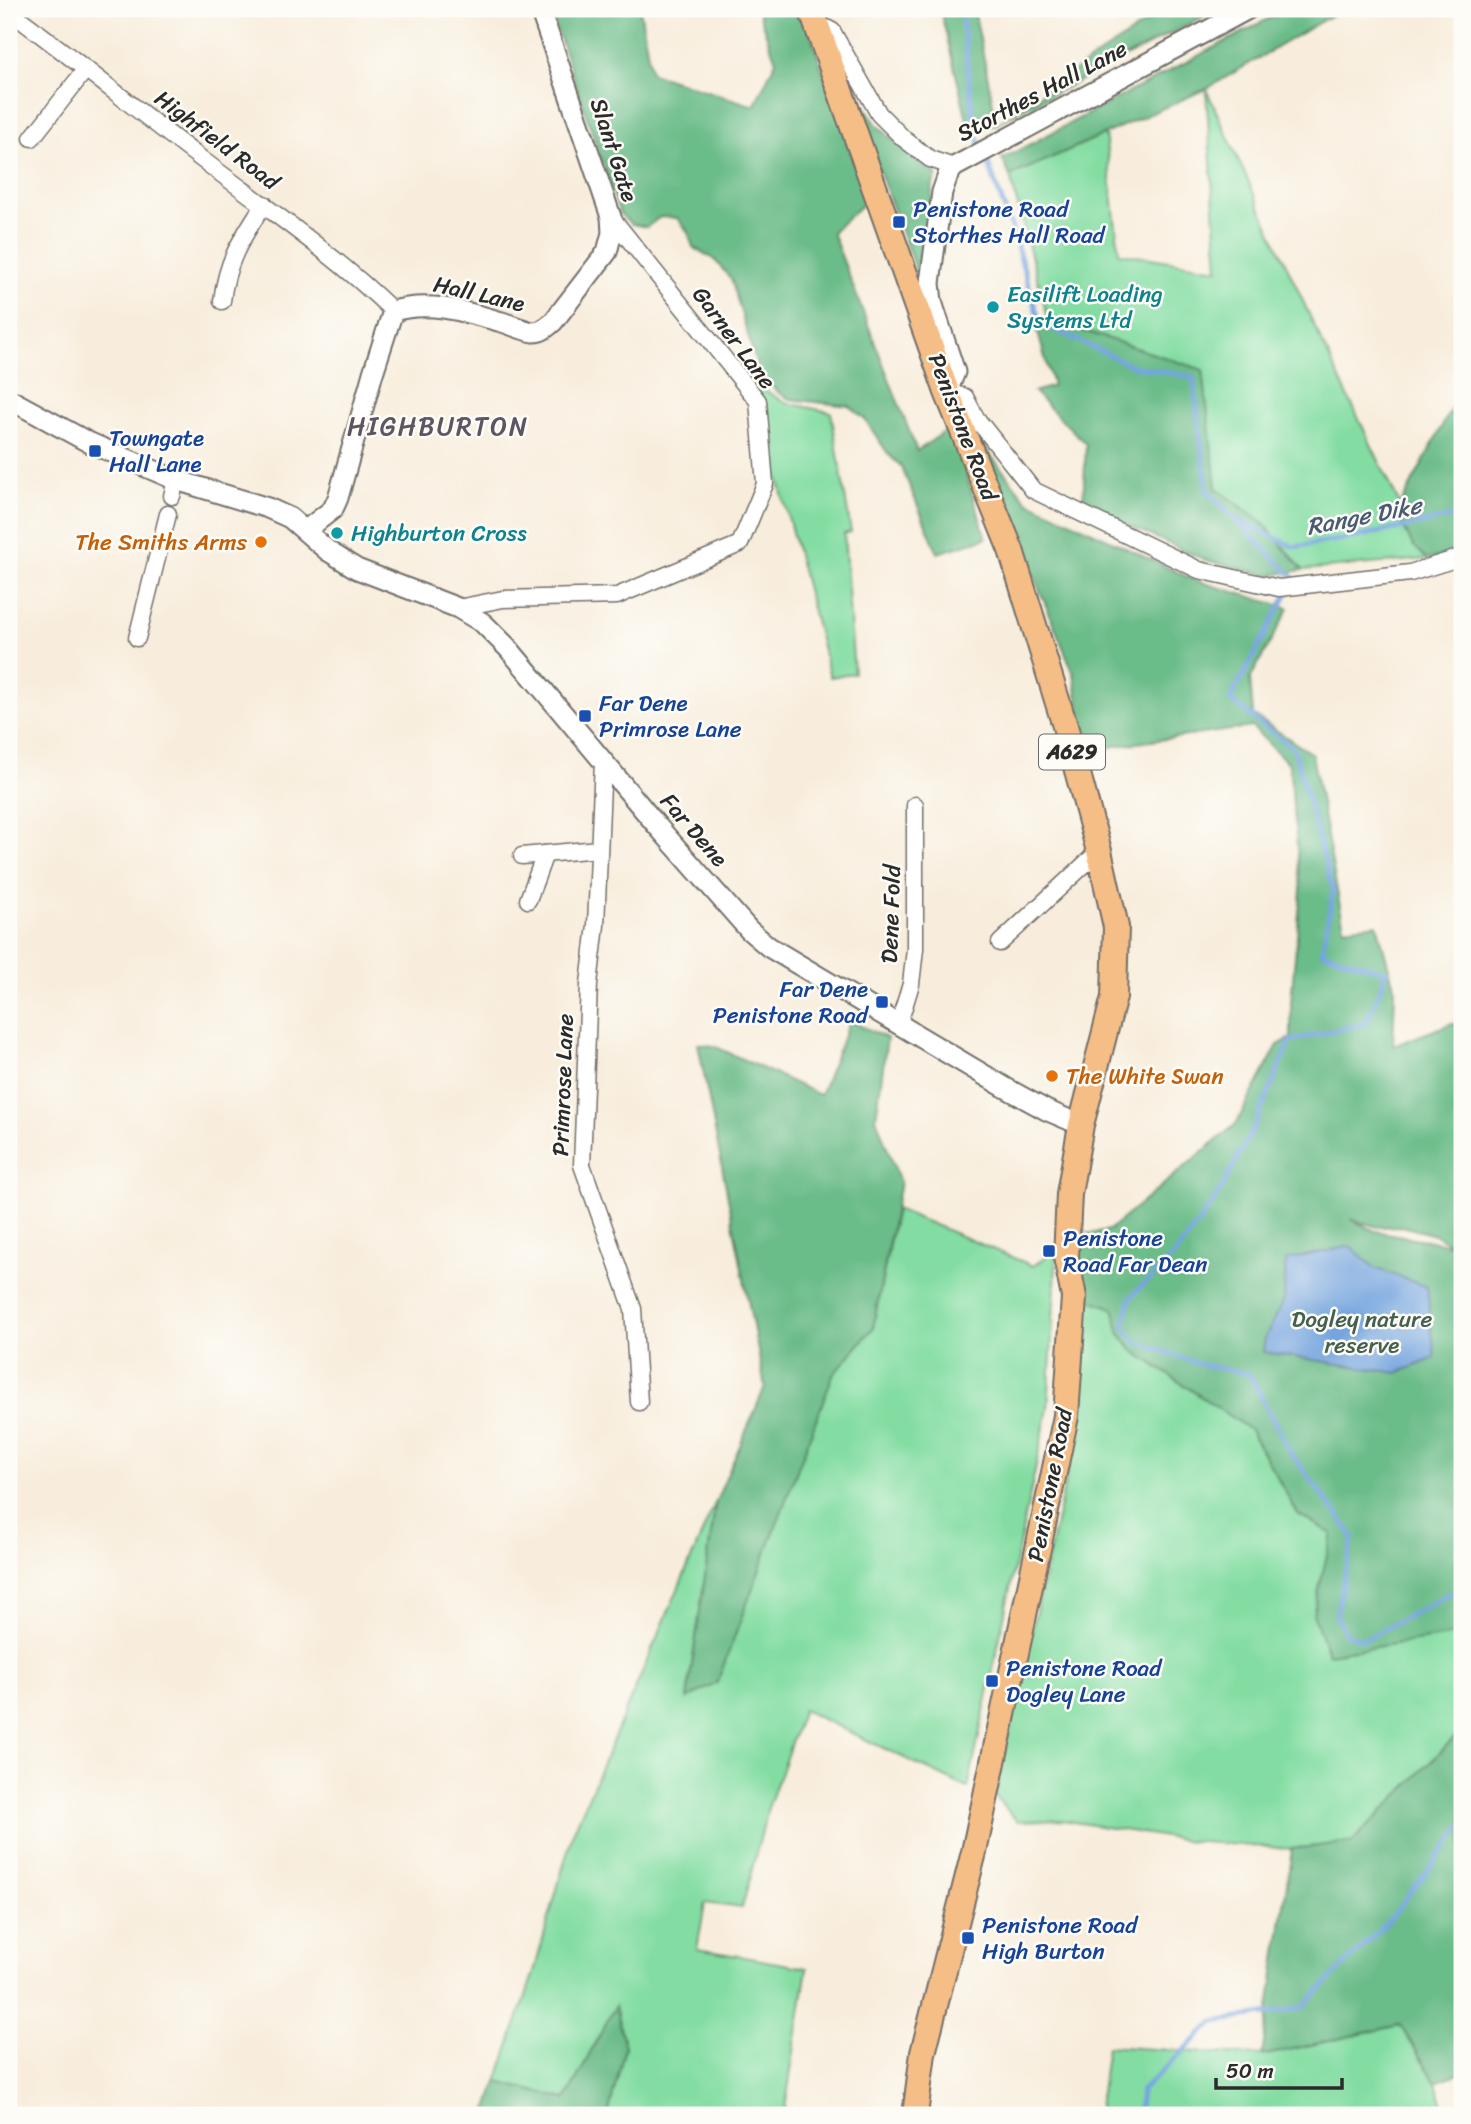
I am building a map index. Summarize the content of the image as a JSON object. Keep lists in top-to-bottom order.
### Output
{
  "streets": {
    "highway": ["Penistone Road", "A629"],
    "street": [
      "Storthes Hall Lane",
      "Highfield Road",
      "Slant Gate",
      "Hall Lane",
      "Garner Lane",
      "Far Dene",
      "Dene Fold",
      "Primrose Lane"
    ]
  },
  "crossings": [
    ["Storthes Hall Lane", "Penistone Road"],
    ["Highfield Road", "Hall Lane"],
    ["Slant Gate", "Hall Lane"],
    ["Slant Gate", "Garner Lane"],
    ["Garner Lane", "Far Dene"],
    ["Penistone Road", "Far Dene"],
    ["Far Dene", "Dene Fold"],
    ["Far Dene", "Primrose Lane"]
  ],
  "districts": ["HIGHBURTON"],
  "water": ["Range Dike"],
  "parks": ["Dogley nature reserve"],
  "places": {
    "transit": [
      "Penistone Road Storthes Hall Road",
      "Towngate Hall Lane",
      "Far Dene Primrose Lane",
      "Far Dene Penistone Road",
      "Penistone Road Far Dean",
      "Penistone Road Dogley Lane",
      "Penistone Road High Burton"
    ],
    "other": [
      "Easilift Loading Systems Ltd",
      "Highburton Cross",
      "The Smiths Arms",
      "The White Swan"
    ]
  },
  "scale_bar": "50 m"
}
